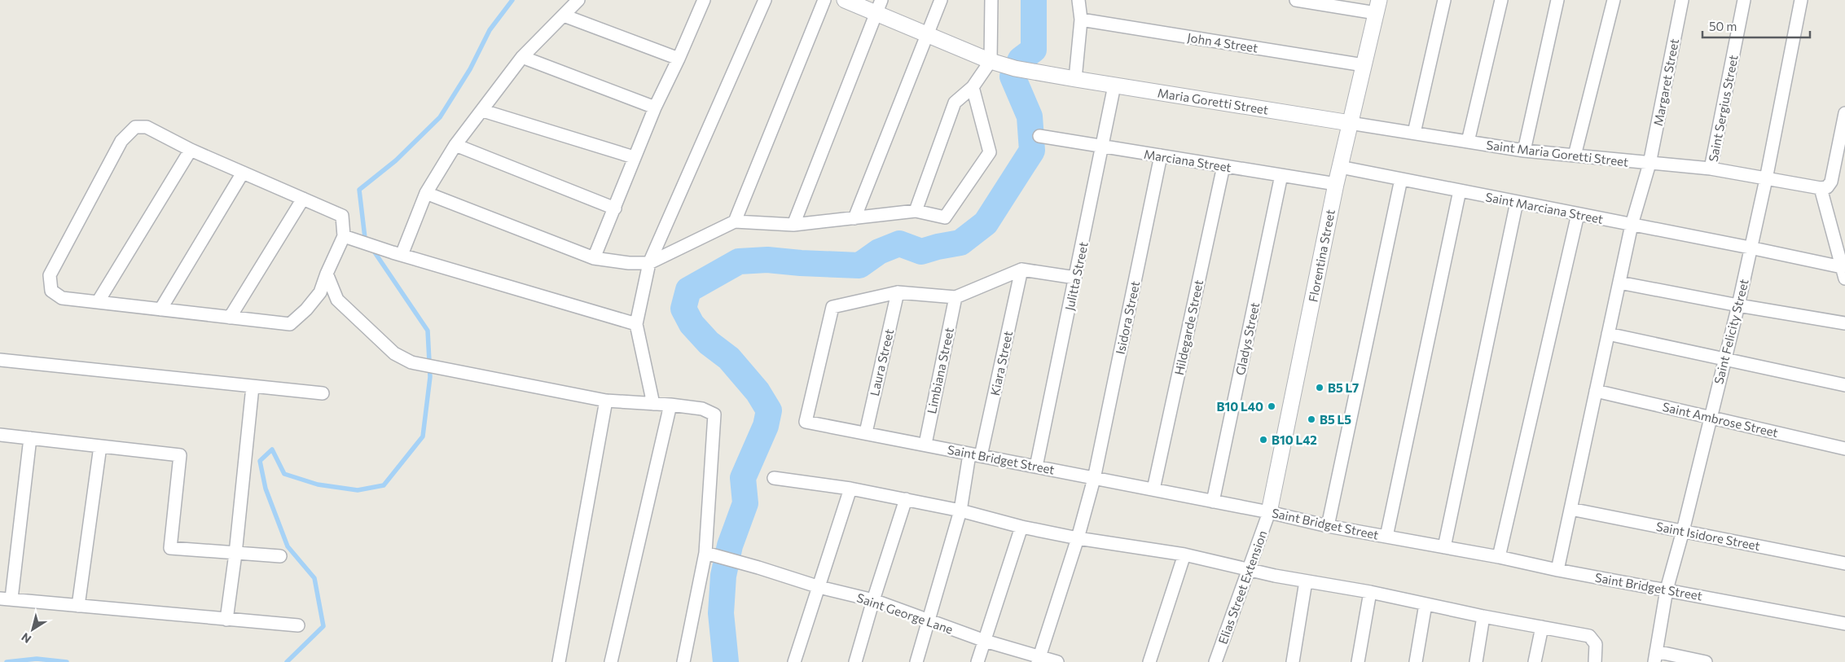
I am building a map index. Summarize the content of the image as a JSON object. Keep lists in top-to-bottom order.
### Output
{
  "streets": {
    "street": [
      "John 4 Street",
      "Margaret Street",
      "Maria Goretti Street",
      "Saint Sergius Street",
      "Saint Maria Goretti Street",
      "Marciana Street",
      "Saint Marciana Street",
      "Florentina Street",
      "Julitta Street",
      "Isidora Street",
      "Hildegarde Street",
      "Saint Felicity Street",
      "Gladys Street",
      "Laura Street",
      "Kiara Street",
      "Limbiana Street",
      "Saint Ambrose Street",
      "Saint Bridget Street",
      "Saint Isidore Street",
      "Elias Street Extension",
      "Saint George Lane"
    ]
  },
  "crossings": [
    ["John 4 Street", "Florentina Street"],
    ["Margaret Street", "Saint Maria Goretti Street"],
    ["Margaret Street", "Saint Marciana Street"],
    ["Margaret Street", "Saint Ambrose Street"],
    ["Margaret Street", "Saint Bridget Street"],
    ["Margaret Street", "Saint Isidore Street"],
    ["Maria Goretti Street", "Saint Maria Goretti Street"],
    ["Maria Goretti Street", "Florentina Street"],
    ["Maria Goretti Street", "Julitta Street"],
    ["Saint Sergius Street", "Saint Maria Goretti Street"],
    ["Saint Maria Goretti Street", "Florentina Street"],
    ["Saint Maria Goretti Street", "Saint Felicity Street"],
    ["Marciana Street", "Florentina Street"],
    ["Marciana Street", "Julitta Street"],
    ["Marciana Street", "Isidora Street"],
    ["Marciana Street", "Hildegarde Street"],
    ["Marciana Street", "Gladys Street"],
    ["Saint Marciana Street", "Florentina Street"],
    ["Saint Marciana Street", "Saint Felicity Street"],
    ["Florentina Street", "Saint Bridget Street"],
    ["Florentina Street", "Elias Street Extension"],
    ["Julitta Street", "Saint Bridget Street"],
    ["Isidora Street", "Saint Bridget Street"],
    ["Isidora Street", "Saint George Lane"],
    ["Hildegarde Street", "Saint Bridget Street"],
    ["Saint Felicity Street", "Saint Ambrose Street"],
    ["Saint Felicity Street", "Saint Bridget Street"],
    ["Saint Felicity Street", "Saint Isidore Street"],
    ["Gladys Street", "Saint Bridget Street"],
    ["Laura Street", "Saint Bridget Street"],
    ["Kiara Street", "Saint Bridget Street"],
    ["Kiara Street", "Saint George Lane"],
    ["Limbiana Street", "Saint Bridget Street"],
    ["Saint Bridget Street", "Elias Street Extension"]
  ],
  "places": [
    "B5 L7",
    "B10 L40",
    "B5 L5",
    "B10 L42"
  ],
  "scale_bar": "50 m",
  "north": "bottom left"
}
